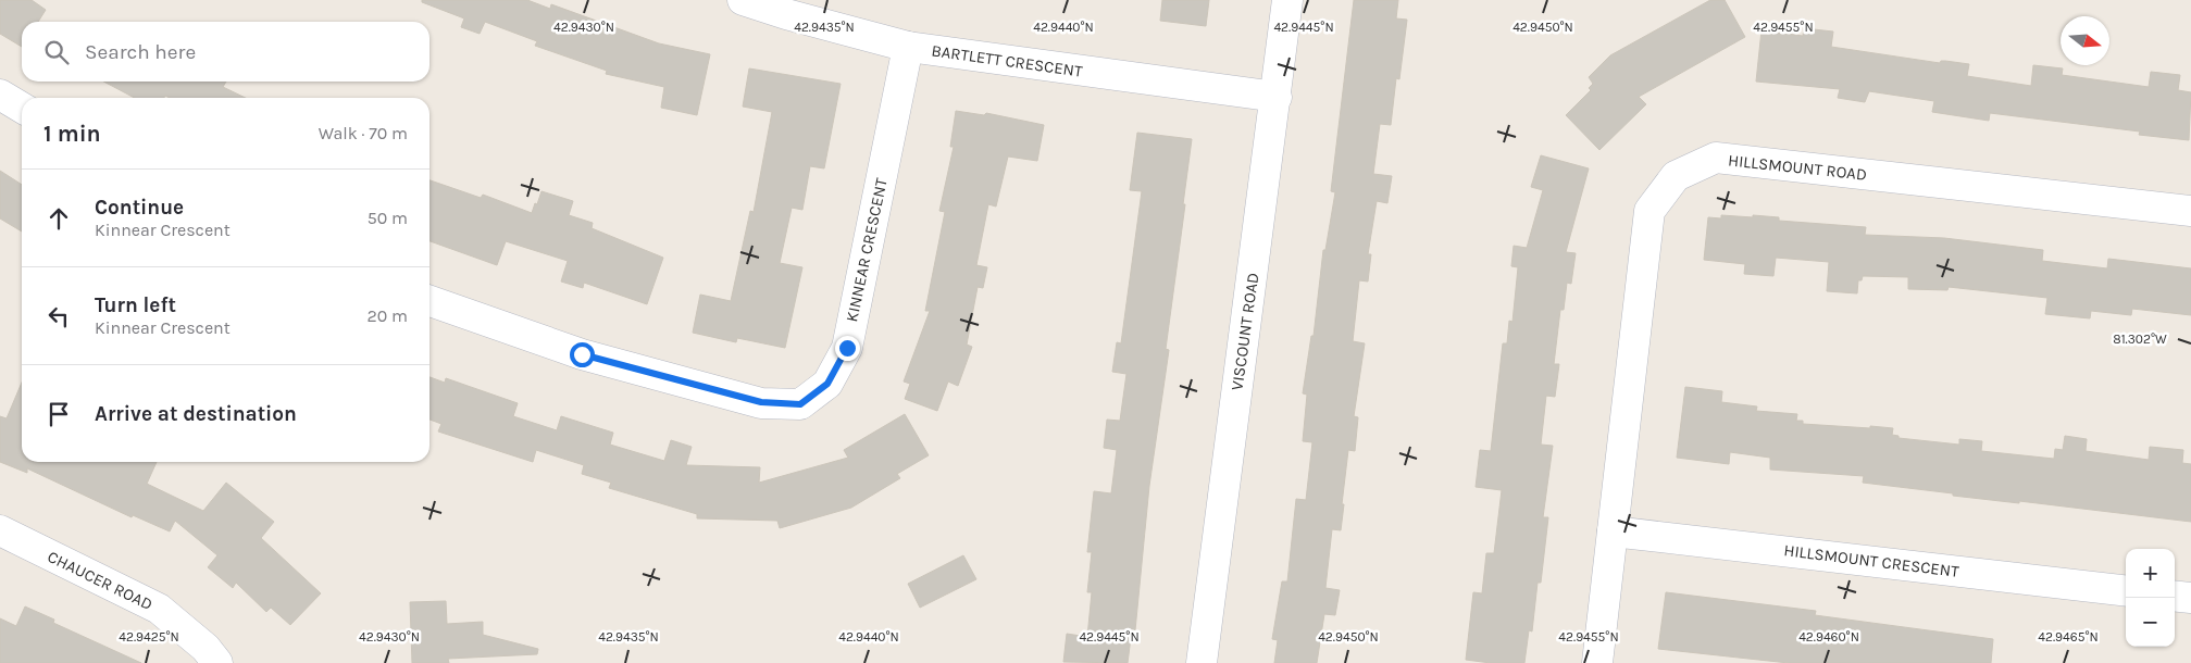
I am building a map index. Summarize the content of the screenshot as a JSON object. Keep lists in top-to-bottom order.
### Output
{
  "streets": {
    "street": [
      "BARTLETT CRESCENT",
      "HILLSMOUNT ROAD",
      "KINNEAR CRESCENT",
      "VISCOUNT ROAD",
      "HILLSMOUNT CRESCENT",
      "CHAUCER ROAD"
    ]
  },
  "crossings": [
    ["BARTLETT CRESCENT", "KINNEAR CRESCENT"],
    ["BARTLETT CRESCENT", "VISCOUNT ROAD"],
    ["HILLSMOUNT ROAD", "HILLSMOUNT CRESCENT"]
  ],
  "north": "right",
  "page": {
    "search": "Search here",
    "heading": ["1 min", "Walk · 70 m"],
    "list": [
      ["Continue", "Kinnear Crescent", "50 m"],
      ["Turn left", "Kinnear Crescent", "20 m"],
      "Arrive at destination"
    ],
    "map_buttons": ["+", "−"]
  },
  "coordinates": [
    "42.9430°N",
    "42.9435°N",
    "42.9440°N",
    "42.9445°N",
    "42.9450°N",
    "42.9455°N",
    "81.302°W",
    "42.9425°N",
    "42.9460°N",
    "42.9465°N"
  ]
}
